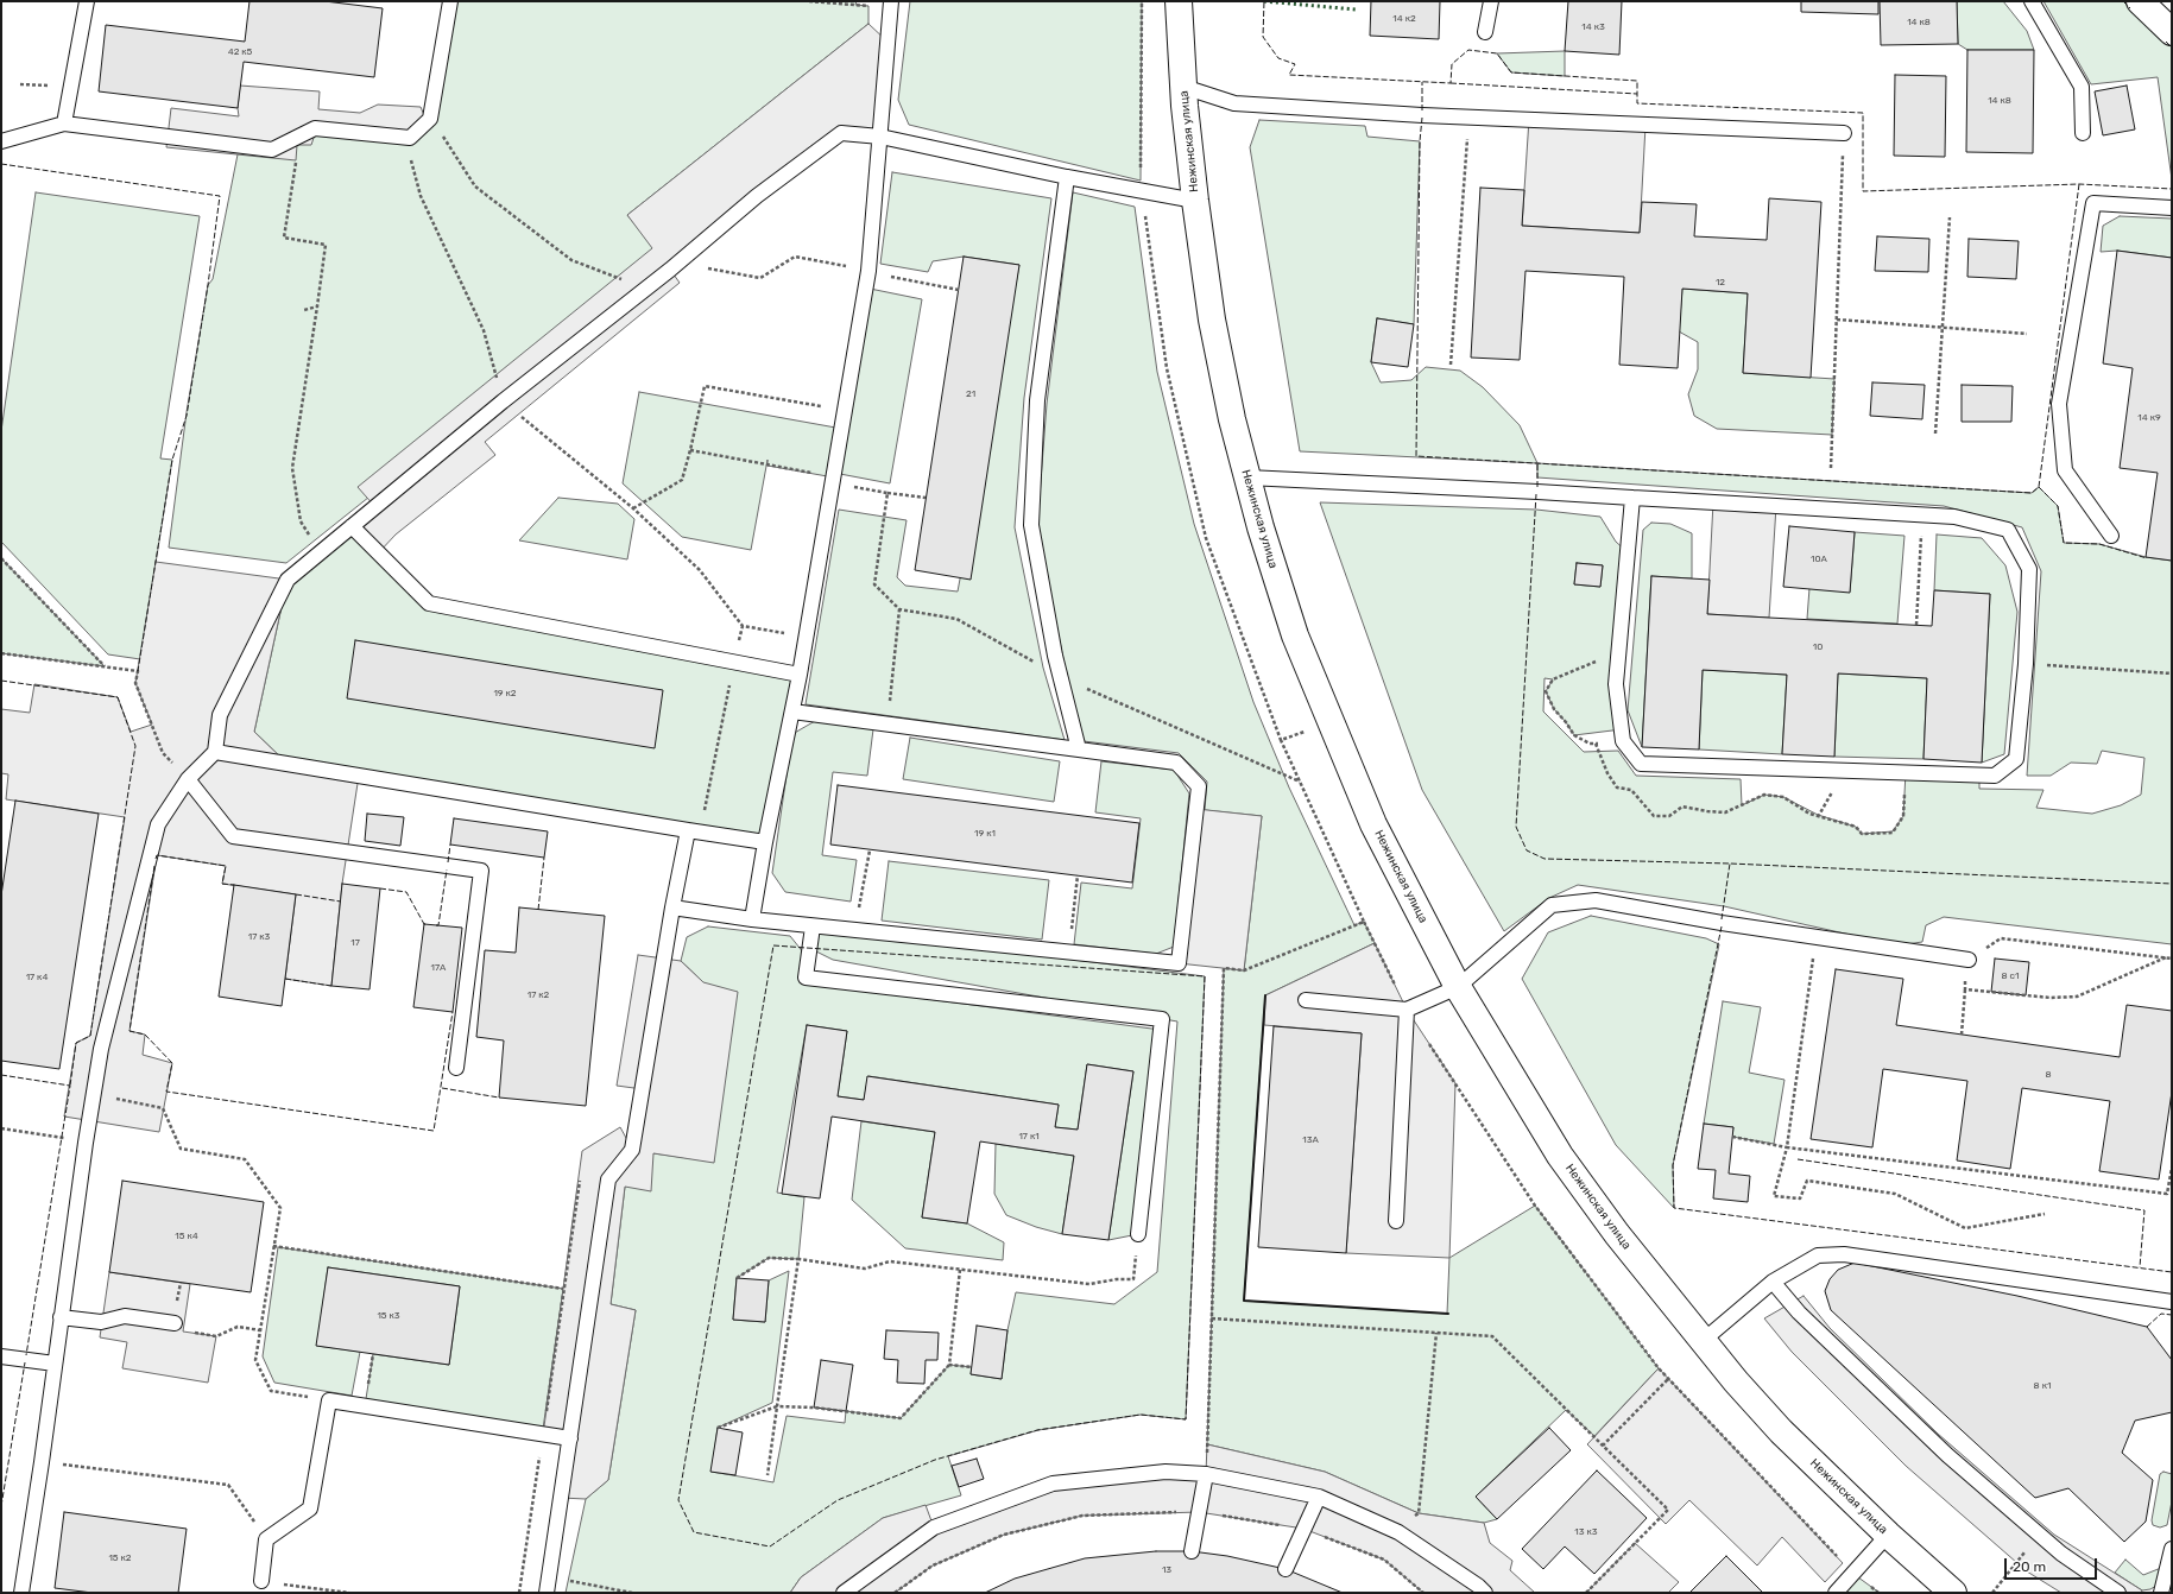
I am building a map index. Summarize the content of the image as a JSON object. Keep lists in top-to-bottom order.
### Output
{
  "streets": {
    "street": ["Нежинская улица"]
  },
  "house_numbers": [
    "14 к2",
    "14 к8",
    "14 к3",
    "42 к5",
    "14 к8",
    "12",
    "21",
    "14 к9",
    "10А",
    "10",
    "19 к2",
    "19 к1",
    "17 к3",
    "17",
    "17А",
    "8 с1",
    "17 к4",
    "17 к2",
    "8",
    "17 к1",
    "13А",
    "15 к4",
    "15 к3",
    "8 к1",
    "13 к3",
    "15 к2",
    "13"
  ],
  "scale_bar": "20 m"
}
